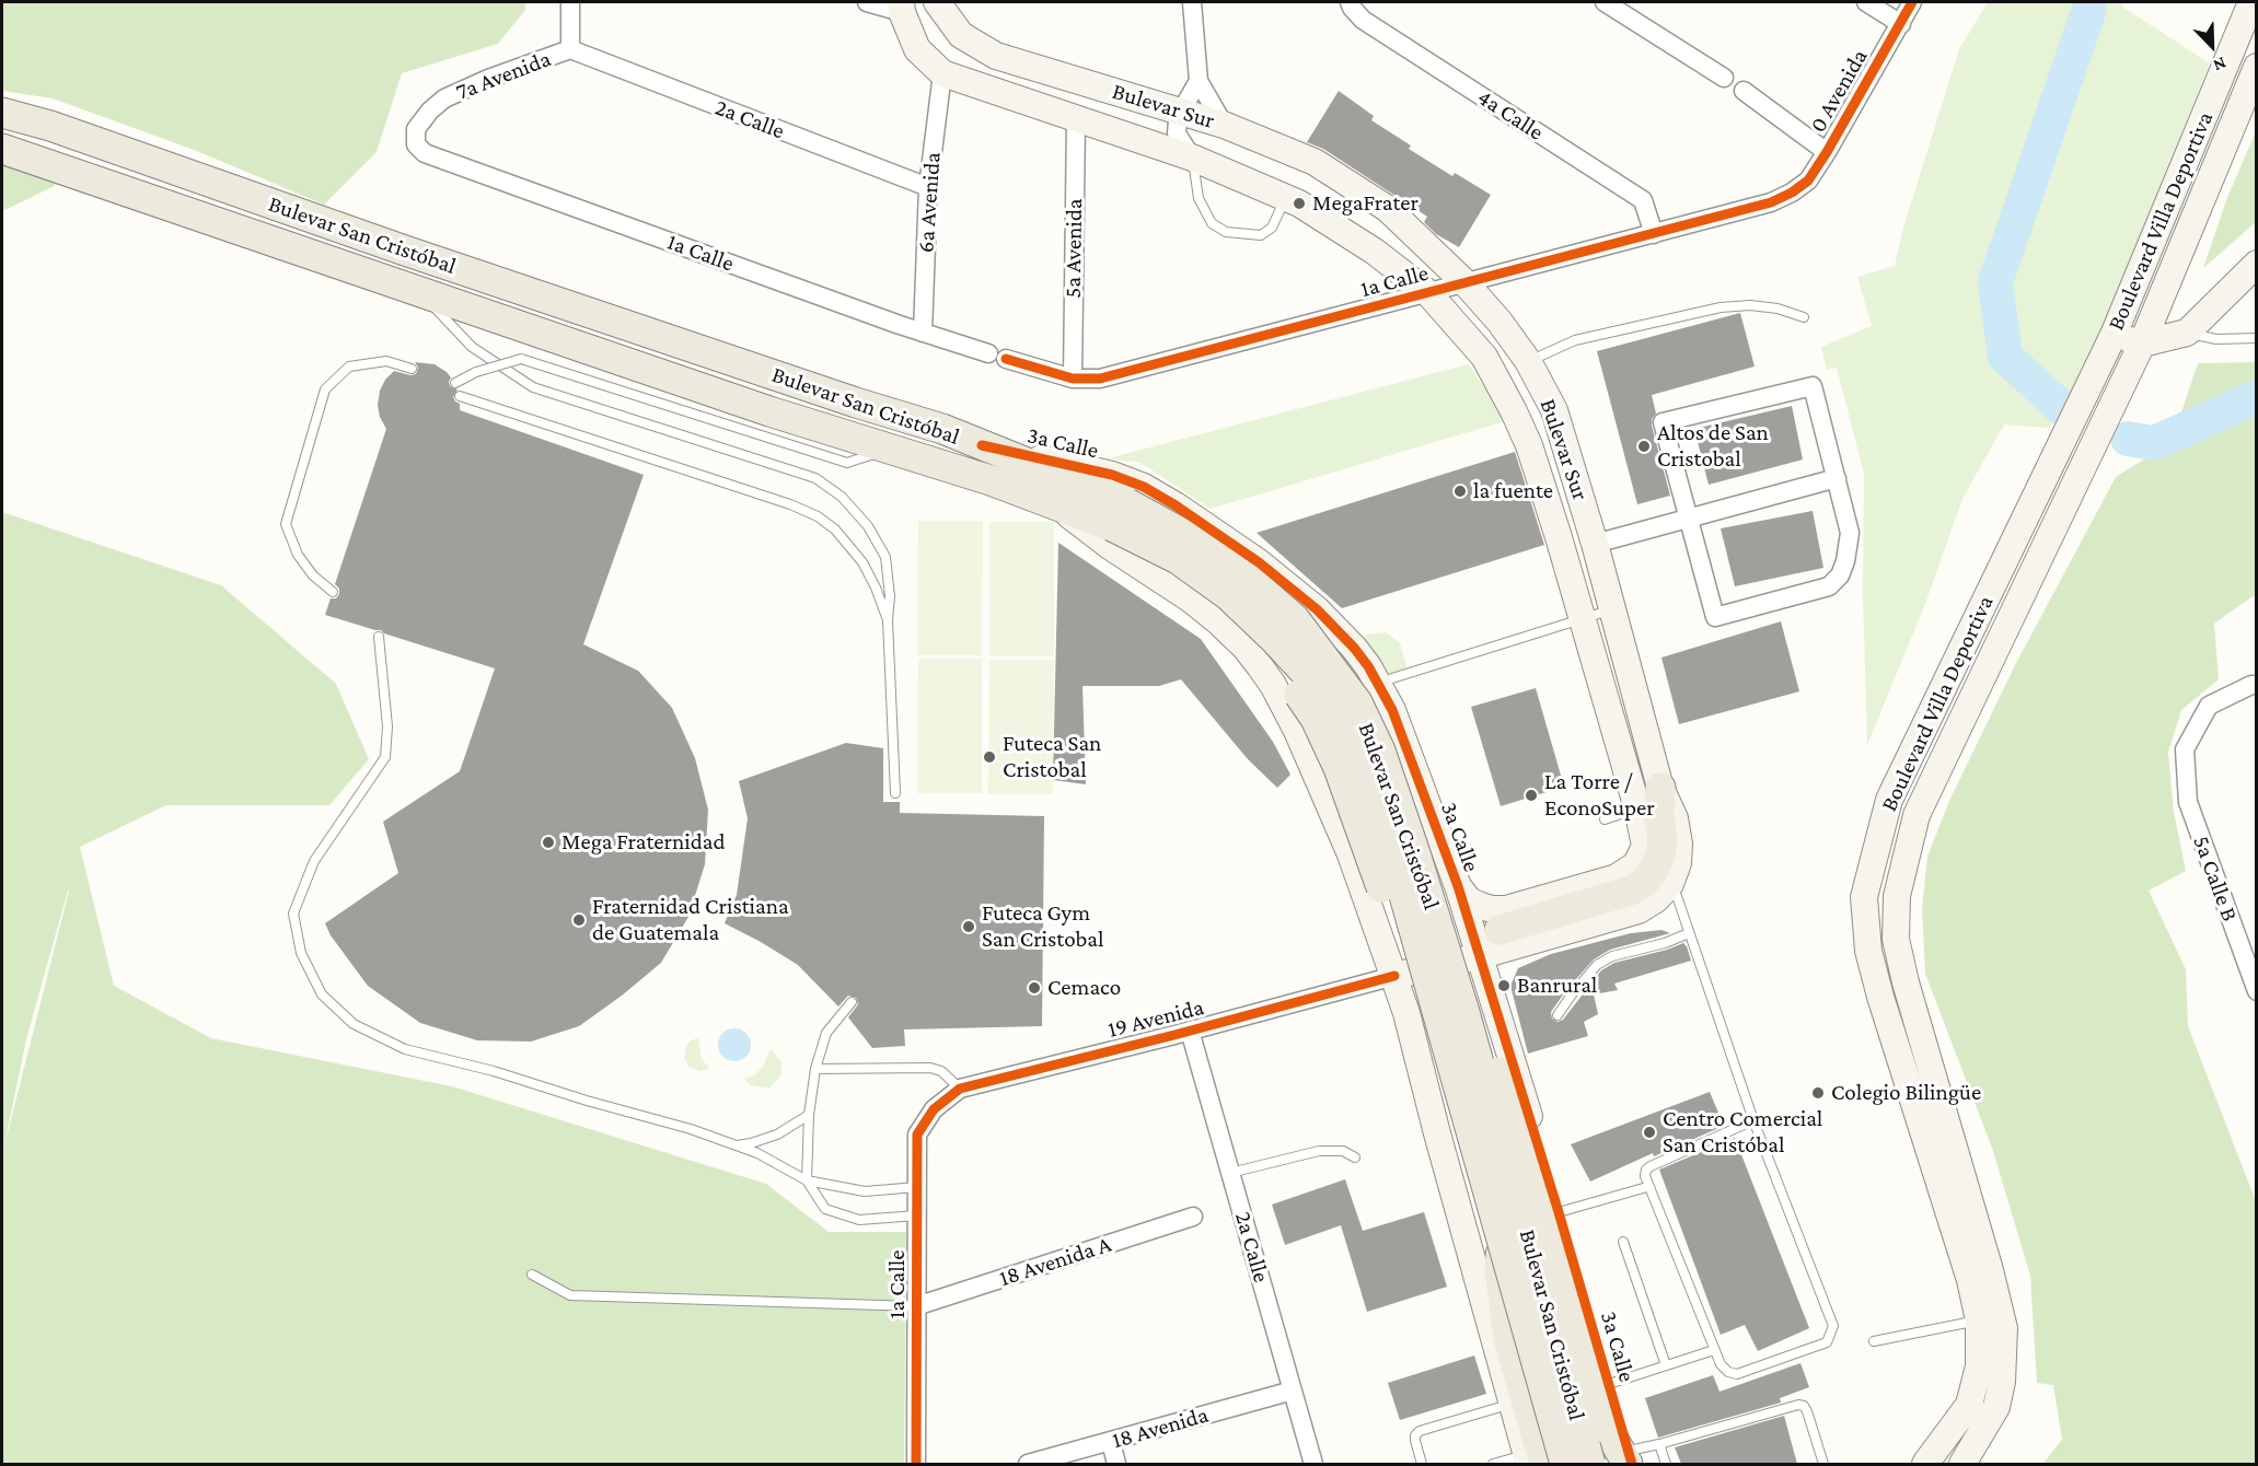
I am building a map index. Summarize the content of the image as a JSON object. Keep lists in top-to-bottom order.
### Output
{
  "streets": {
    "main road": [
      "Bulevar Sur",
      "Boulevard Villa Deportiva",
      "Bulevar San Cristóbal",
      "3a Calle",
      "19 Avenida"
    ],
    "street": [
      "7a Avenida",
      "0 Avenida",
      "4a Calle",
      "2a Calle",
      "6a Avenida",
      "5a Avenida",
      "1a Calle",
      "5a Calle B",
      "18 Avenida A",
      "18 Avenida"
    ]
  },
  "crossings": [
    ["7a Avenida", "2a Calle"],
    ["7a Avenida", "1a Calle"],
    ["0 Avenida", "1a Calle"],
    ["Bulevar Sur", "6a Avenida"],
    ["Bulevar Sur", "5a Avenida"],
    ["Bulevar Sur", "1a Calle"],
    ["Bulevar Sur", "19 Avenida"],
    ["4a Calle", "1a Calle"],
    ["2a Calle", "6a Avenida"],
    ["2a Calle", "19 Avenida"],
    ["2a Calle", "18 Avenida"],
    ["6a Avenida", "1a Calle"],
    ["Bulevar San Cristóbal", "3a Calle"],
    ["5a Avenida", "1a Calle"],
    ["1a Calle", "19 Avenida"],
    ["1a Calle", "18 Avenida A"],
    ["3a Calle", "19 Avenida"]
  ],
  "places": [
    "MegaFrater",
    "Altos de San Cristobal",
    "la fuente",
    "Futeca San Cristobal",
    "La Torre / EconoSuper",
    "Mega Fraternidad",
    "Fraternidad Cristiana de Guatemala",
    "Futeca Gym San Cristobal",
    "Banrural",
    "Cemaco",
    "Colegio Bilingüe",
    "Centro Comercial San Cristóbal"
  ],
  "north": "bottom right"
}
